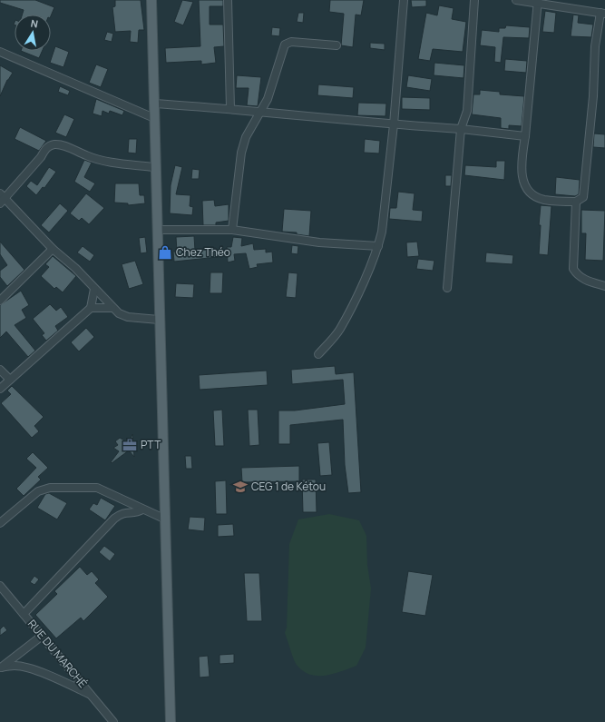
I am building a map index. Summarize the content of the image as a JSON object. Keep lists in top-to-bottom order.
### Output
{
  "streets": {
    "street": ["RUE DU MARCHÉ"]
  },
  "places": {
    "shop": ["Chez Théo"],
    "office": ["PTT"],
    "school or university": ["CEG 1 de Kétou"]
  },
  "north": "top"
}
